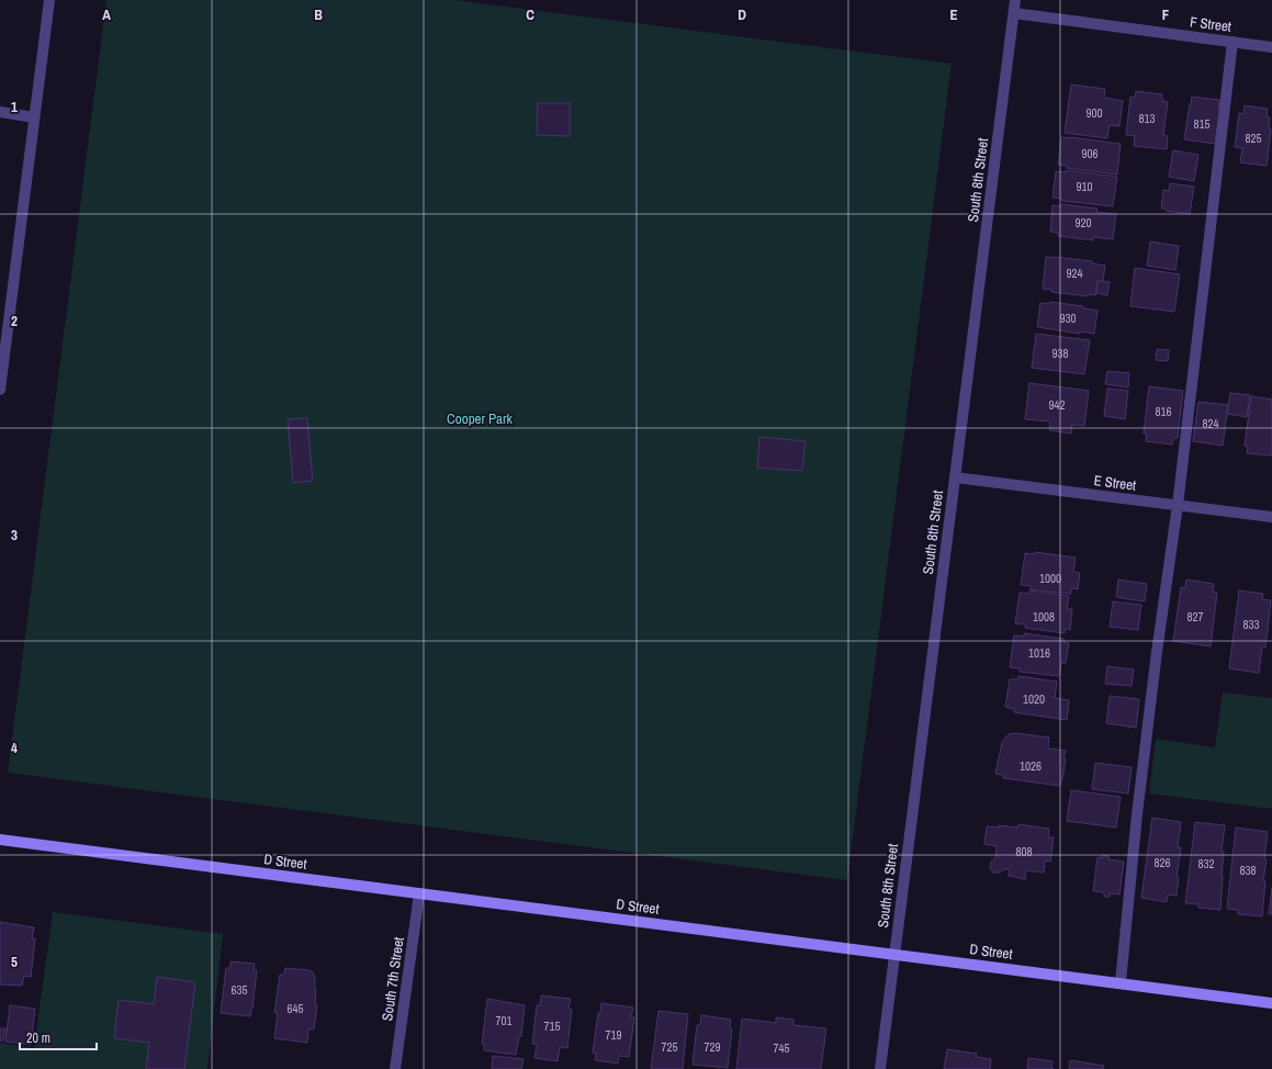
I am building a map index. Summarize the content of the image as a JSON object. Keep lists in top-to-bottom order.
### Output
{
  "streets": {
    "street": [
      "F Street",
      "South 8th Street",
      "E Street",
      "D Street",
      "South 7th Street"
    ]
  },
  "crossings": [
    ["F Street", "South 8th Street"],
    ["South 8th Street", "E Street"],
    ["South 8th Street", "D Street"],
    ["D Street", "South 7th Street"]
  ],
  "parks": ["Cooper Park"],
  "house_numbers": [
    "900",
    "813",
    "815",
    "825",
    "906",
    "910",
    "920",
    "924",
    "930",
    "938",
    "942",
    "816",
    "824",
    "1000",
    "1008",
    "827",
    "833",
    "1016",
    "1020",
    "1026",
    "808",
    "826",
    "832",
    "838",
    "635",
    "645",
    "701",
    "715",
    "719",
    "725",
    "729",
    "745"
  ],
  "scale_bar": "20 m",
  "grid": {
    "columns": [
      "A",
      "B",
      "C",
      "D",
      "E",
      "F"
    ],
    "rows": [
      "1",
      "2",
      "3",
      "4",
      "5"
    ]
  }
}
